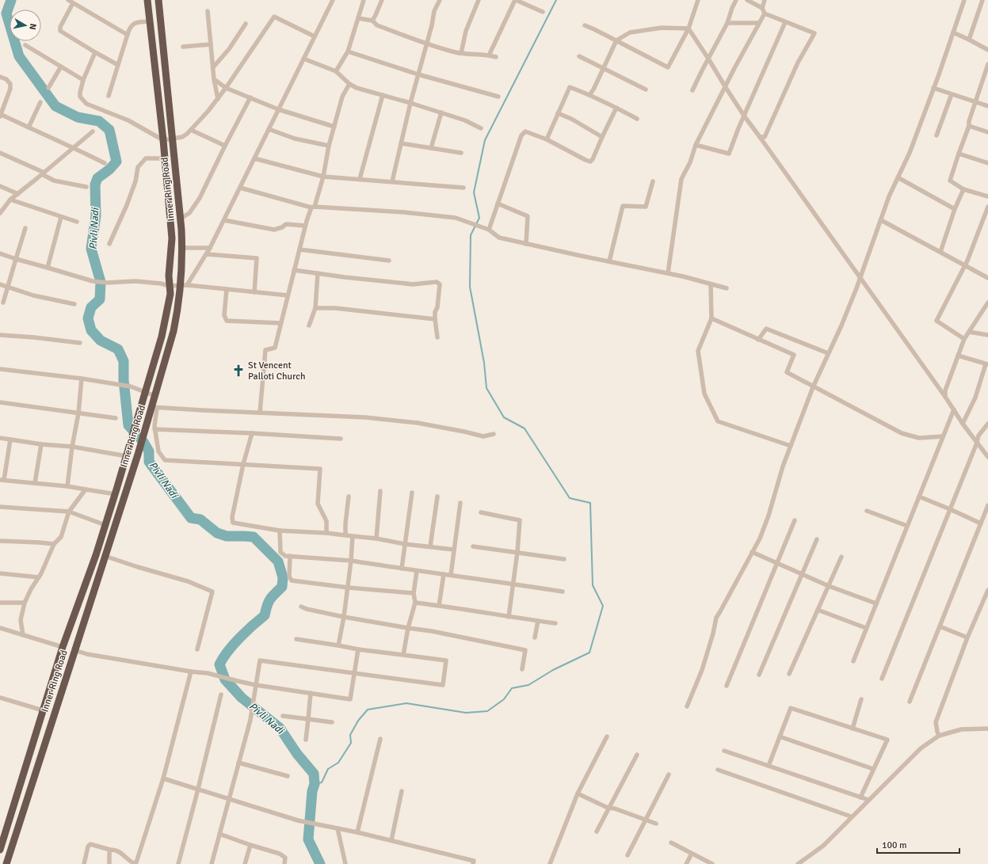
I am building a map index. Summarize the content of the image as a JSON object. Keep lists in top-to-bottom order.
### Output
{
  "streets": {
    "highway": ["Inner Ring Road"]
  },
  "water": ["Pivli Nadi"],
  "places": {
    "church": ["St Vencent Palloti Church"]
  },
  "scale_bar": "100 m",
  "north": "right"
}
